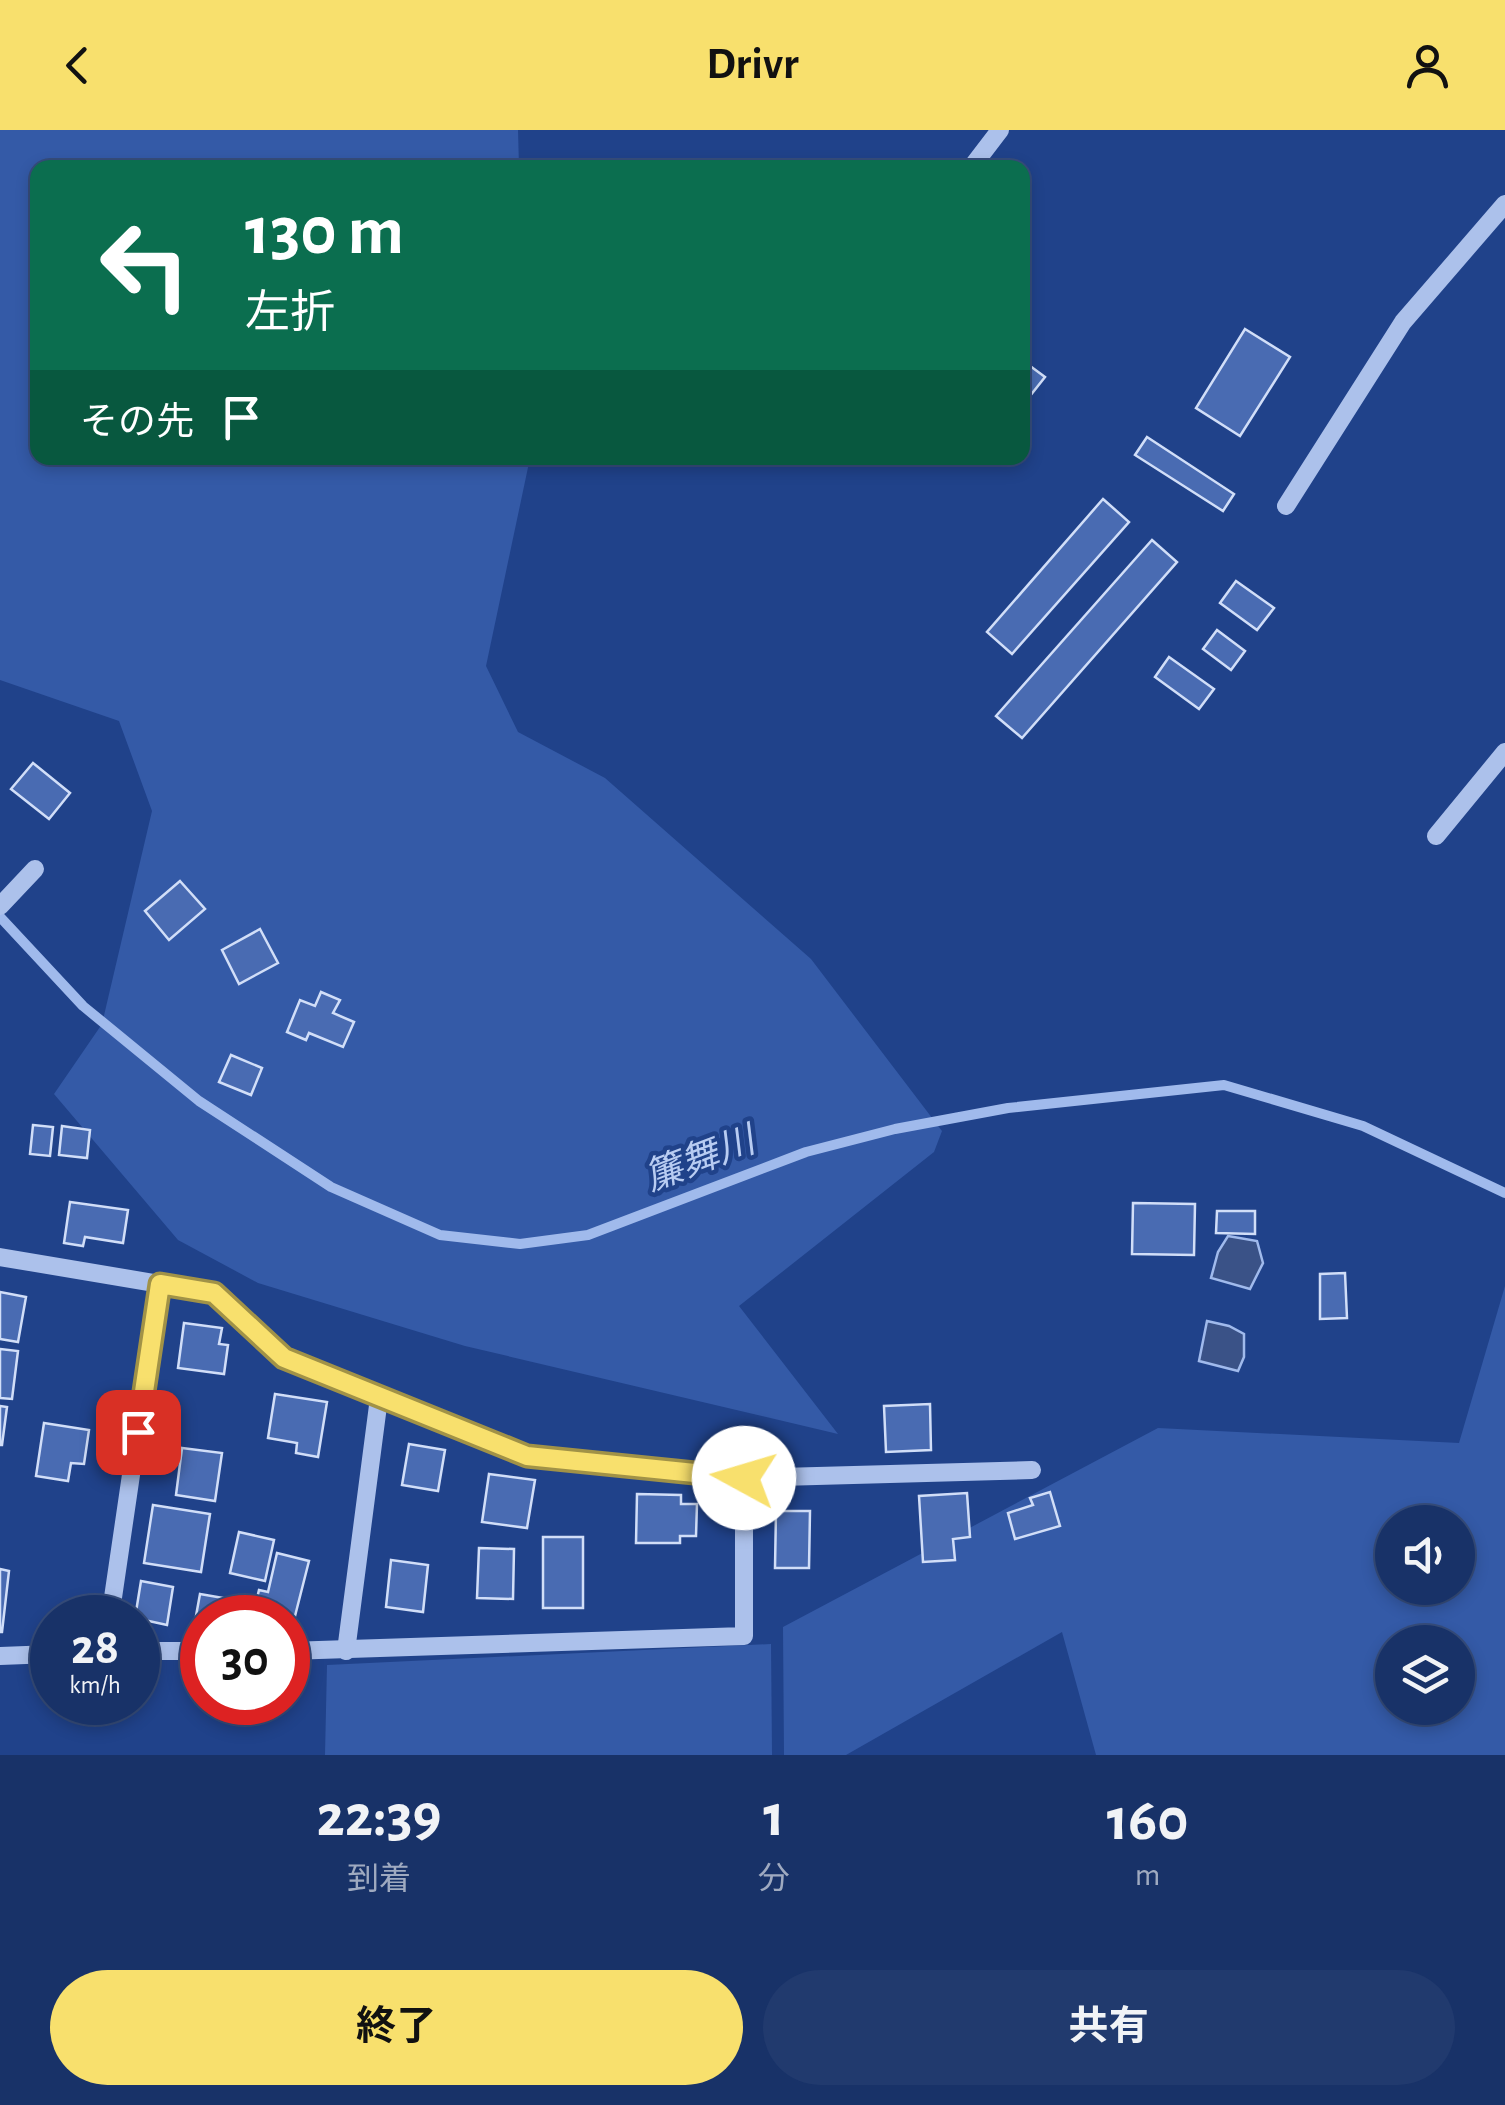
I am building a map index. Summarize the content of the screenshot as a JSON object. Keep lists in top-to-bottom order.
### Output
{
  "water": ["簾舞川"],
  "page": {
    "header": "Drivr",
    "turn": ["130 m", "左折"],
    "then": "その先",
    "speed": "28 km/h",
    "limit": "30",
    "eta": [
      "22:39",
      "到着",
      "1",
      "分",
      "160",
      "m"
    ],
    "buttons": ["終了", "共有"]
  }
}
